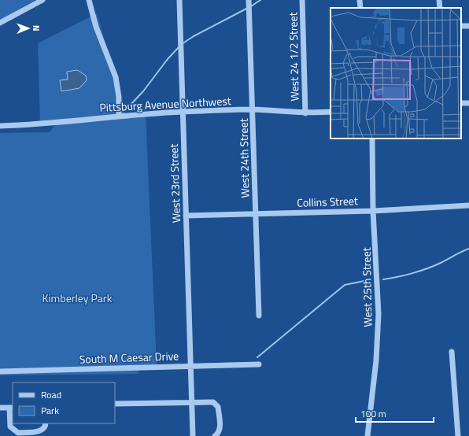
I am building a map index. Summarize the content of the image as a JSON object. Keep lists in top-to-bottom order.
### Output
{
  "streets": {
    "street": [
      "West 24 1/2 Street",
      "Pittsburg Avenue Northwest",
      "West 24th Street",
      "West 23rd Street",
      "Collins Street",
      "West 25th Street",
      "South M Caesar Drive"
    ]
  },
  "crossings": [
    ["West 24 1/2 Street", "Pittsburg Avenue Northwest"],
    ["Pittsburg Avenue Northwest", "West 24th Street"],
    ["Pittsburg Avenue Northwest", "West 23rd Street"],
    ["West 24th Street", "Collins Street"],
    ["West 23rd Street", "Collins Street"],
    ["West 23rd Street", "South M Caesar Drive"],
    ["Collins Street", "West 25th Street"]
  ],
  "parks": ["Kimberley Park"],
  "legend": ["Road", "Park"],
  "scale_bar": "100 m",
  "north": "right"
}
